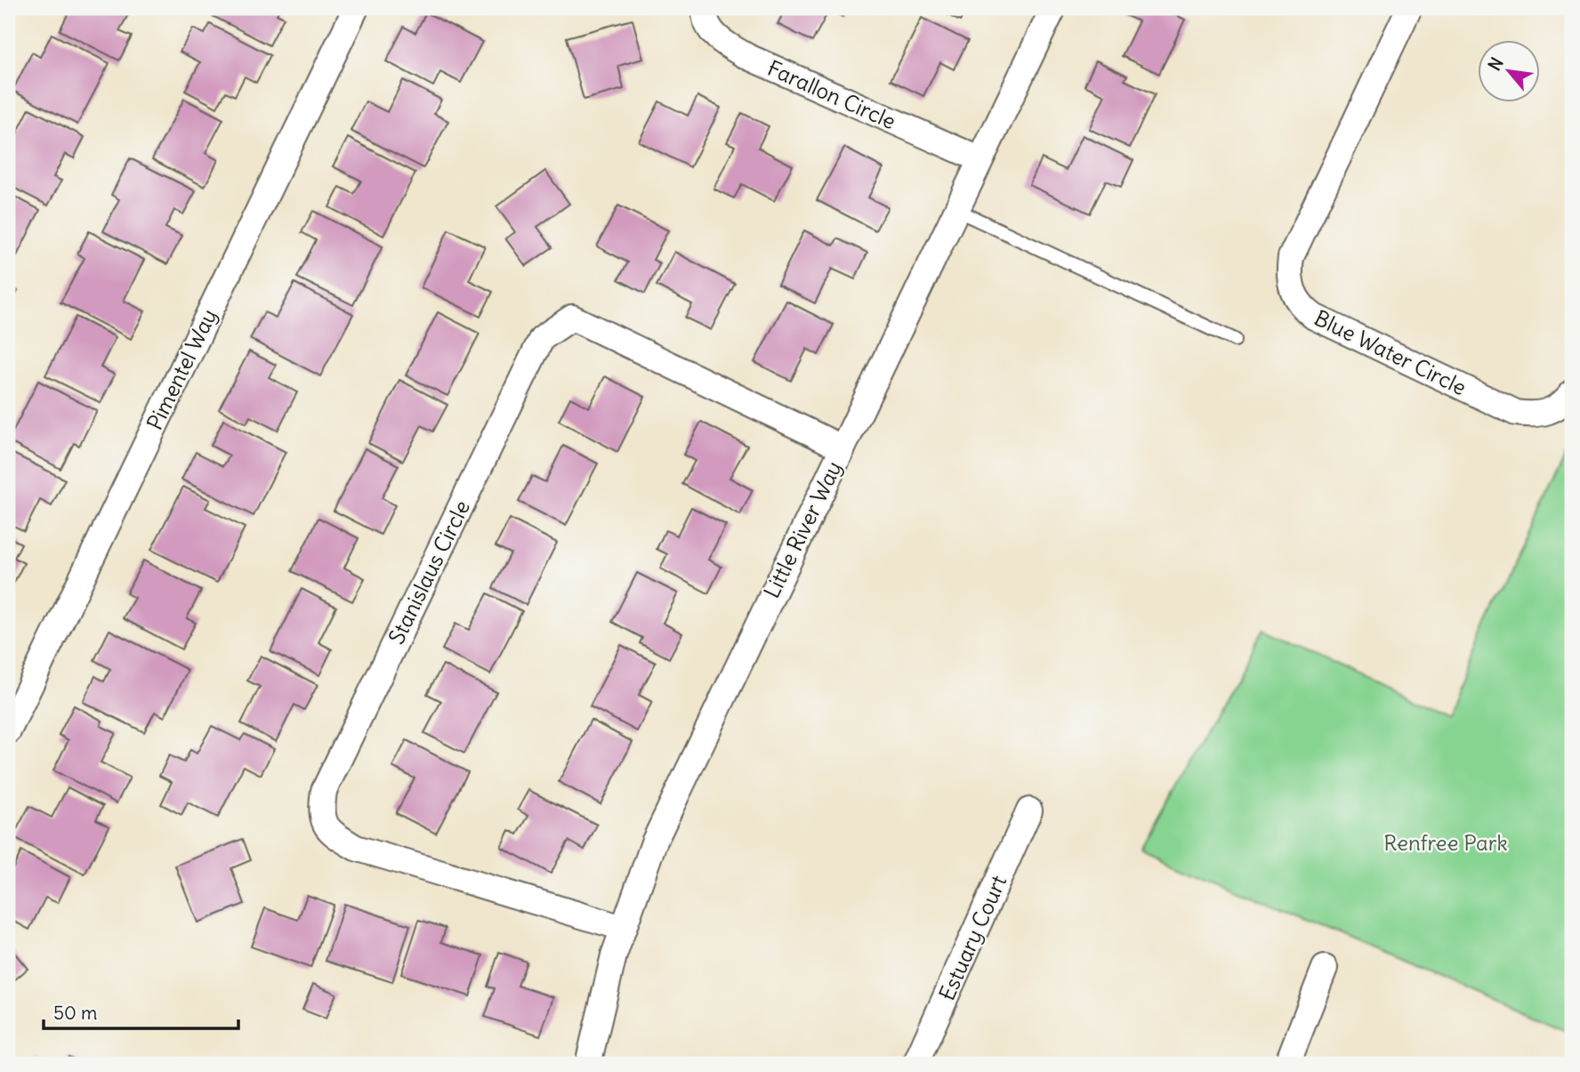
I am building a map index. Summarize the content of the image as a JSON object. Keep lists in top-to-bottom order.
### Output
{
  "streets": {
    "street": [
      "Farallon Circle",
      "Blue Water Circle",
      "Pimentel Way",
      "Little River Way",
      "Stanislaus Circle",
      "Estuary Court"
    ]
  },
  "crossings": [
    ["Farallon Circle", "Little River Way"],
    ["Little River Way", "Stanislaus Circle"]
  ],
  "parks": ["Renfree Park"],
  "scale_bar": "50 m",
  "north": "top left"
}
